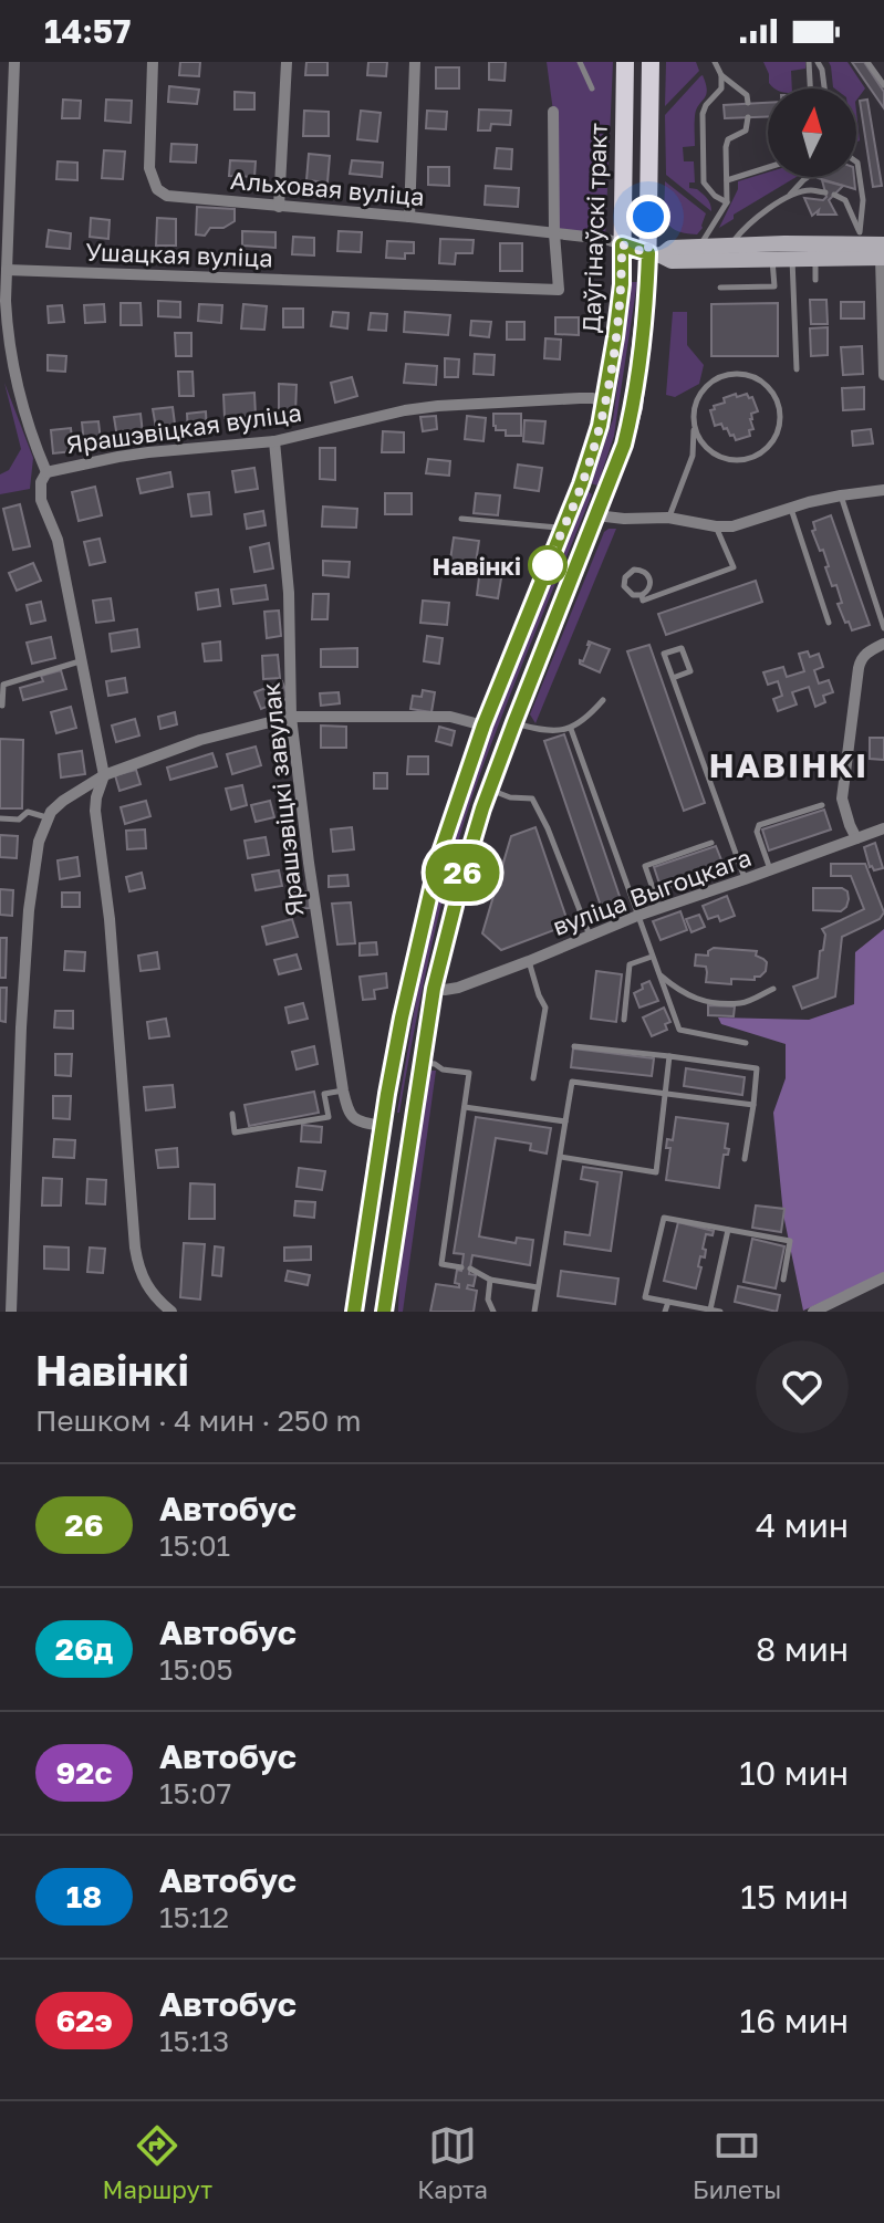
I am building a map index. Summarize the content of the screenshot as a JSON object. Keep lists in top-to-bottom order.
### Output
{
  "streets": {
    "main road": ["Даўгінаўскі тракт"],
    "street": [
      "Альховая вуліца",
      "Ушацкая вуліца",
      "Ярашэвіцкая вуліца",
      "Ярашэвіцкі завулак",
      "вуліца Выгоцкага"
    ]
  },
  "crossings": [
    ["Альховая вуліца", "Даўгінаўскі тракт"],
    ["Альховая вуліца", "Ушацкая вуліца"],
    ["Даўгінаўскі тракт", "Ярашэвіцкая вуліца"],
    ["Даўгінаўскі тракт", "Ярашэвіцкі завулак"],
    ["Ярашэвіцкая вуліца", "Ярашэвіцкі завулак"]
  ],
  "districts": ["НАВІНКІ"],
  "places": ["Навінкі"],
  "lines": ["bus line 26"],
  "north": "top",
  "page": {
    "status": "14:57",
    "on_map": "26",
    "heading": ["Навінкі", "Пешком · 4 мин · 250 m"],
    "list": [
      {
        "mark": "26",
        "name": "Автобус",
        "note": "15:01",
        "value": "4 мин"
      },
      {
        "mark": "26д",
        "name": "Автобус",
        "note": "15:05",
        "value": "8 мин"
      },
      {
        "mark": "92с",
        "name": "Автобус",
        "note": "15:07",
        "value": "10 мин"
      },
      {
        "mark": "18",
        "name": "Автобус",
        "note": "15:12",
        "value": "15 мин"
      },
      {
        "mark": "62э",
        "name": "Автобус",
        "note": "15:13",
        "value": "16 мин"
      }
    ],
    "tabs": ["Маршрут", "Карта", "Билеты"]
  }
}
